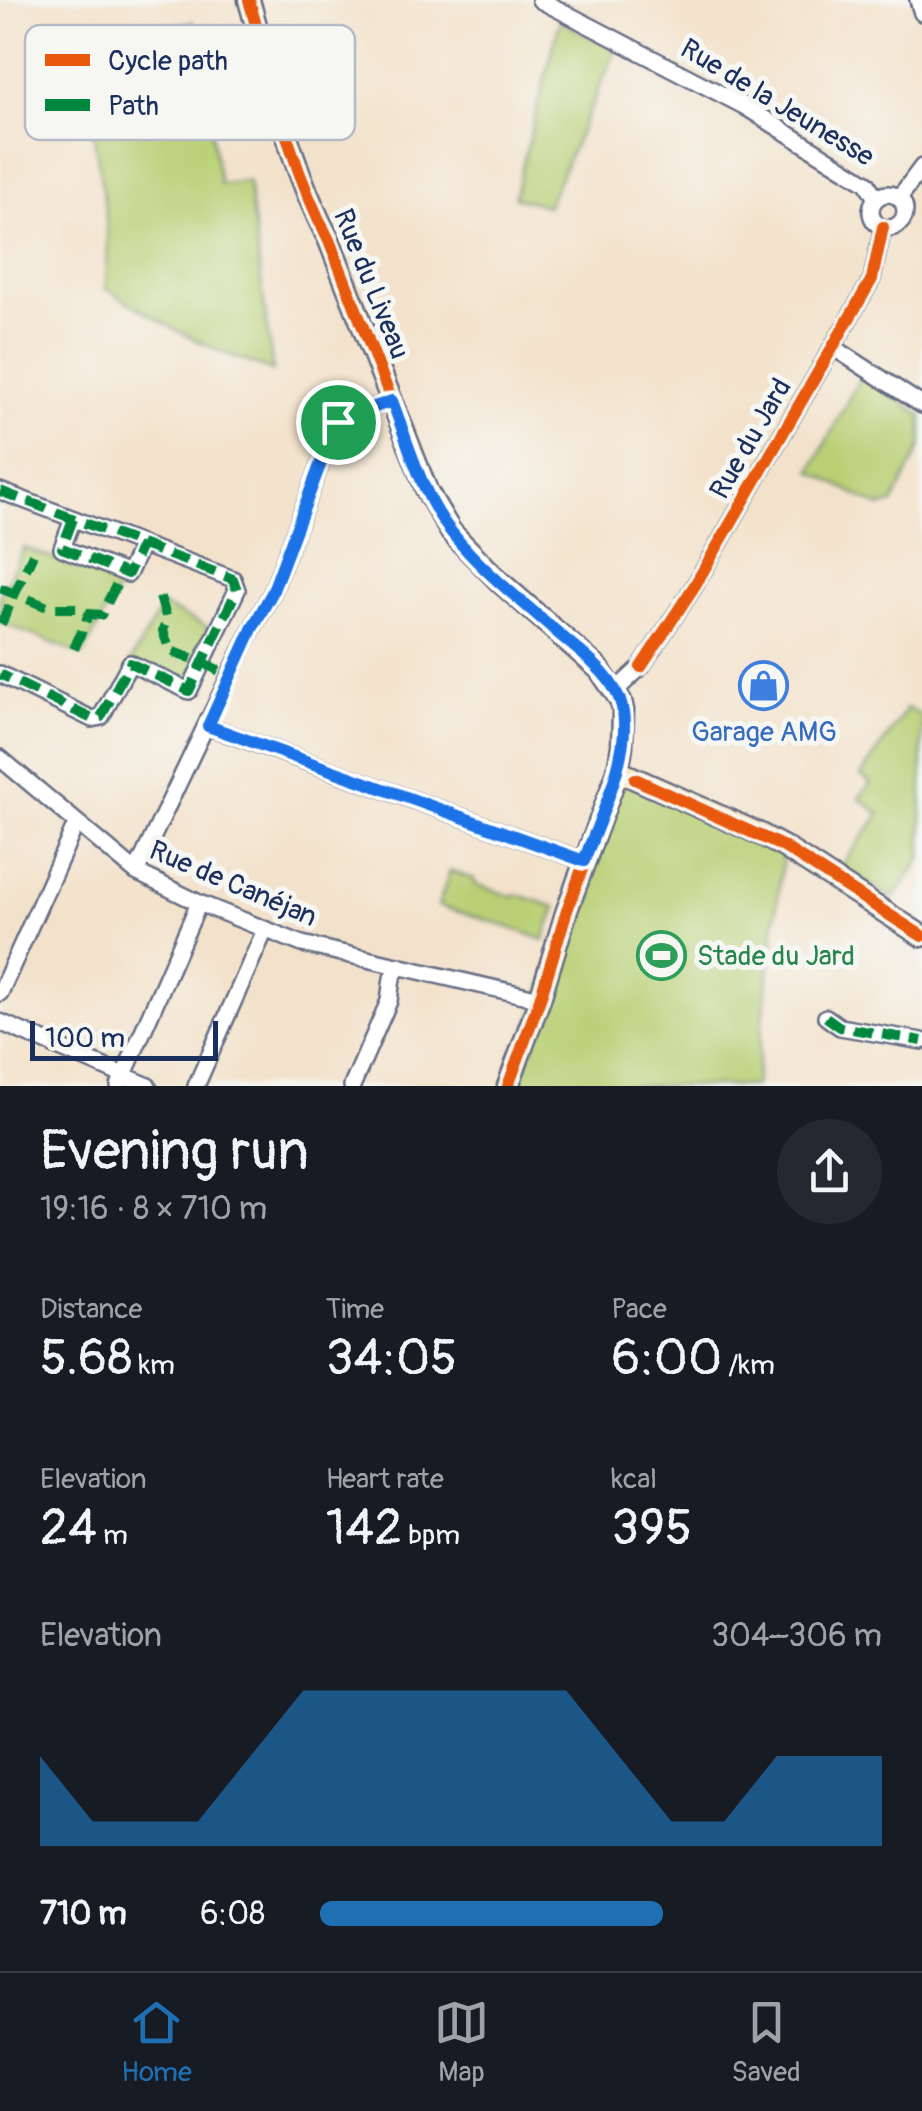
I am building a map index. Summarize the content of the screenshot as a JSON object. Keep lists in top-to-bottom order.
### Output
{
  "streets": {
    "street": [
      "Rue de la Jeunesse",
      "Rue du Liveau",
      "Rue du Jard",
      "Rue de Canéjan"
    ]
  },
  "crossings": [
    ["Rue de la Jeunesse", "Rue du Jard"],
    ["Rue du Liveau", "Rue du Jard"]
  ],
  "places": {
    "shop": ["Garage AMG"],
    "sports": ["Stade du Jard"]
  },
  "legend": ["Cycle path", "Path"],
  "scale_bar": "100 m",
  "page": {
    "scale": "100 m",
    "heading": ["Evening run", "19:16 · 8 × 710 m"],
    "stats": [
      ["Distance", "5.68 km"],
      ["Time", "34:05"],
      ["Pace", "6:00 /km"],
      ["Elevation", "24 m"],
      ["Heart rate", "142 bpm"],
      ["kcal", "395"]
    ],
    "chart": ["Elevation", "304–306 m"],
    "list": [
      {
        "name": "710 m",
        "note": "6:08"
      }
    ],
    "tabs": ["Home", "Map", "Saved"]
  }
}
